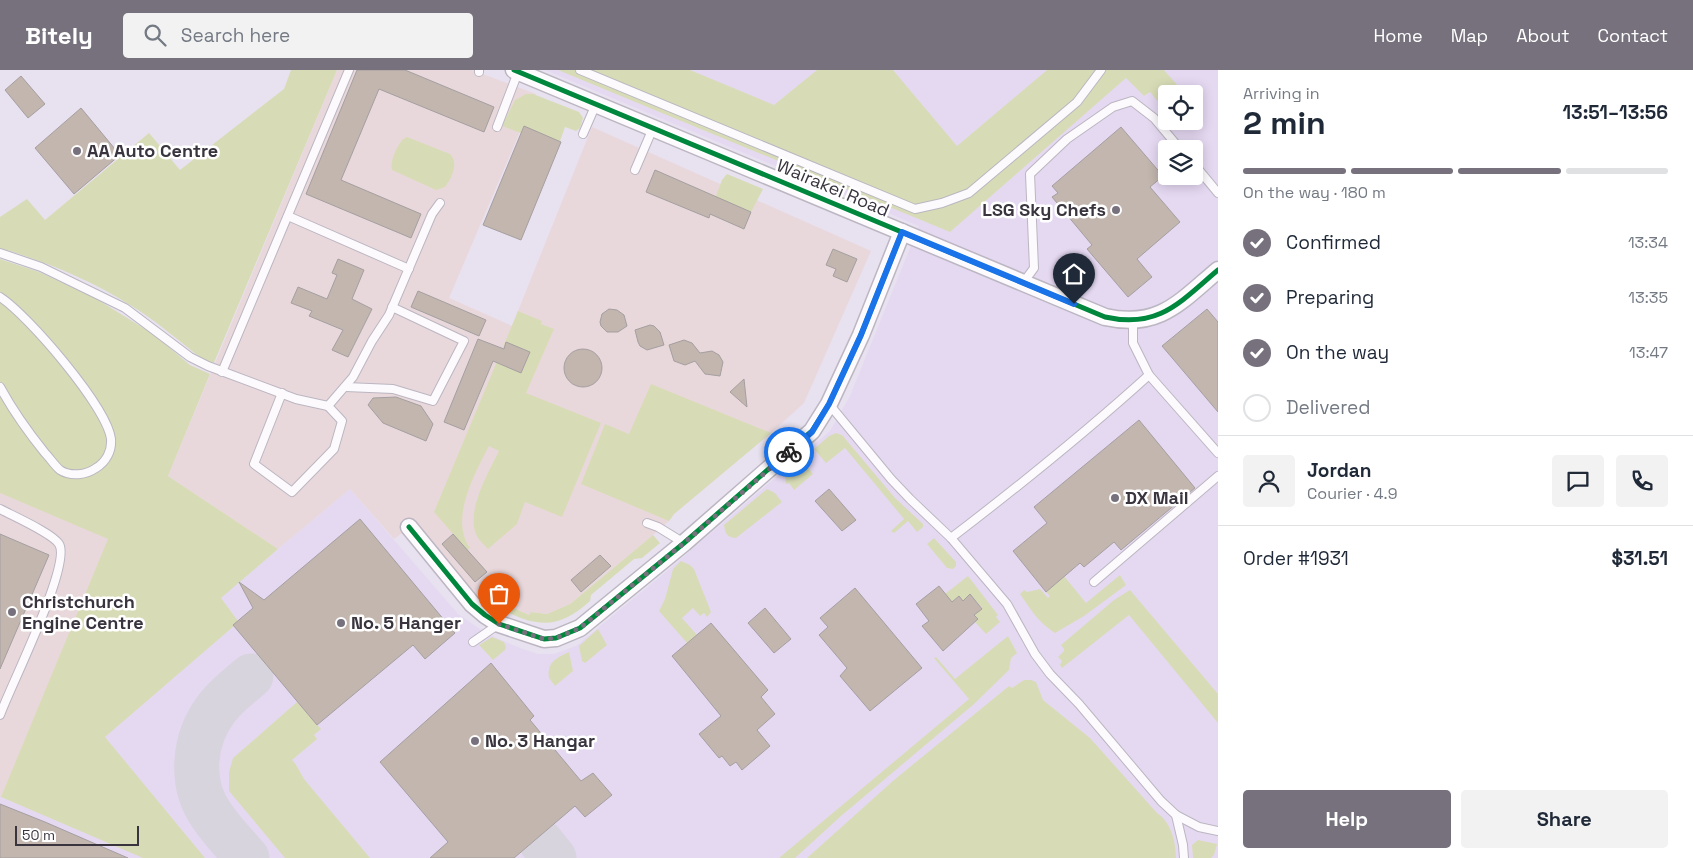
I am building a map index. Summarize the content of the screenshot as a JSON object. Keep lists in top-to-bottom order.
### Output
{
  "streets": {
    "street": ["Wairakei Road"]
  },
  "places": [
    "AA Auto Centre",
    "LSG Sky Chefs",
    "DX Mail",
    "Christchurch Engine Centre",
    "No. 5 Hanger",
    "No. 3 Hangar"
  ],
  "scale_bar": "50 m",
  "page": {
    "header": "Bitely",
    "search": "Search here",
    "nav": [
      "Home",
      "Map",
      "About",
      "Contact"
    ],
    "heading": ["2 min", "Arriving in", "13:51–13:56"],
    "panel": [
      "Jordan",
      "Courier · 4.9",
      "Order #1931",
      "$31.51"
    ],
    "bar": "On the way · 180 m",
    "list": [
      ["Confirmed", "13:34"],
      ["Preparing", "13:35"],
      ["On the way", "13:47"],
      "Delivered"
    ],
    "buttons": ["Help", "Share"],
    "scale": "50 m"
  }
}
